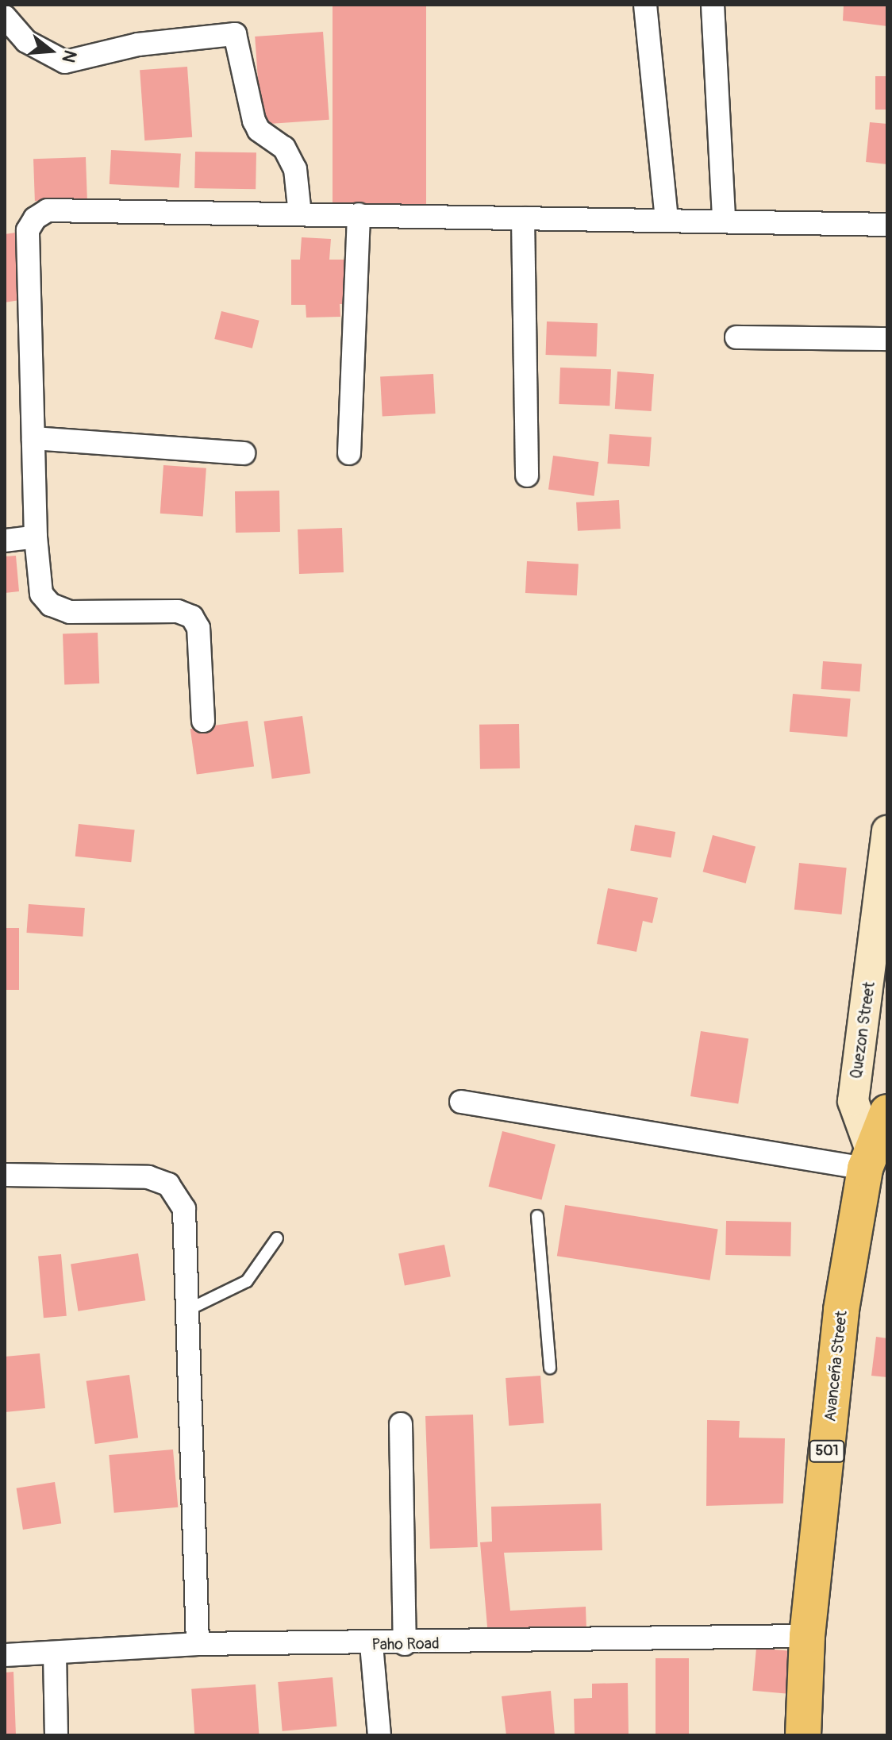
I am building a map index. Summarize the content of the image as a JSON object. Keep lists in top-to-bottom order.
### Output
{
  "streets": {
    "main road": ["Quezon Street", "Avanceña Street", "501"],
    "street": ["Paho Road"]
  },
  "crossings": [
    ["Quezon Street", "Avanceña Street"],
    ["Quezon Street", "501"],
    ["Avanceña Street", "501"],
    ["Avanceña Street", "Paho Road"]
  ],
  "north": "right"
}
